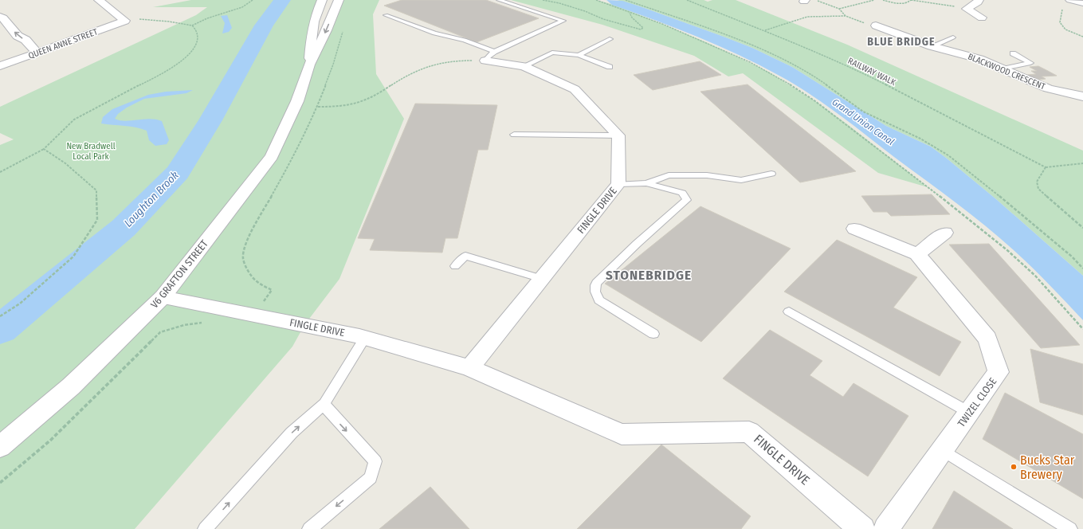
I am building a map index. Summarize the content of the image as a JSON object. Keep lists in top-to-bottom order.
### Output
{
  "streets": {
    "street": [
      "QUEEN ANNE STREET",
      "BLACKWOOD CRESCENT",
      "FINGLE DRIVE",
      "V6 GRAFTON STREET",
      "TWIZEL CLOSE"
    ],
    "path": ["RAILWAY WALK"]
  },
  "crossings": [
    ["FINGLE DRIVE", "V6 GRAFTON STREET"]
  ],
  "districts": ["BLUE BRIDGE", "STONEBRIDGE"],
  "water": ["Grand Union Canal", "Loughton Brook"],
  "parks": ["New Bradwell Local Park"],
  "places": ["Bucks Star Brewery"]
}
